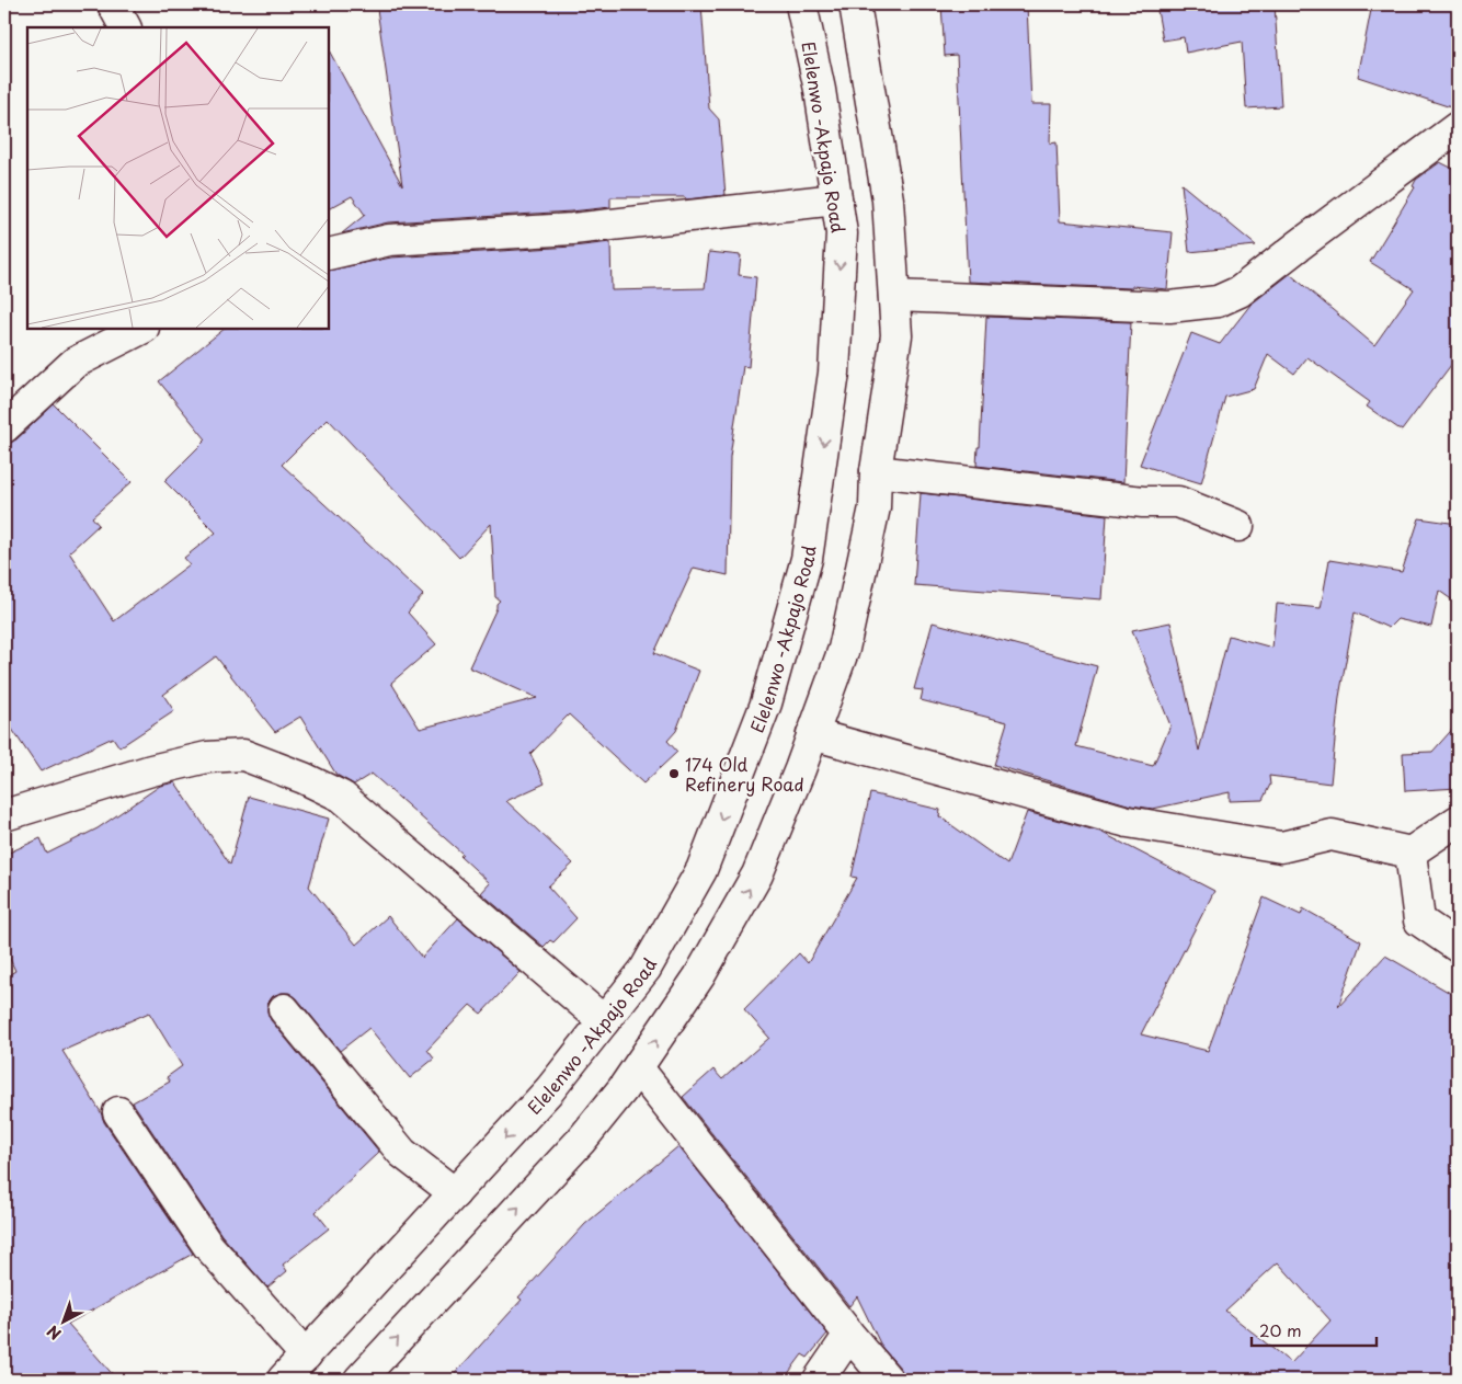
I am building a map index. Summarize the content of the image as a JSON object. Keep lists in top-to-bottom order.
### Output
{
  "streets": {
    "street": ["Elelenwo -Akpajo Road"]
  },
  "places": ["174 Old Refinery Road"],
  "scale_bar": "20 m",
  "north": "bottom left"
}
